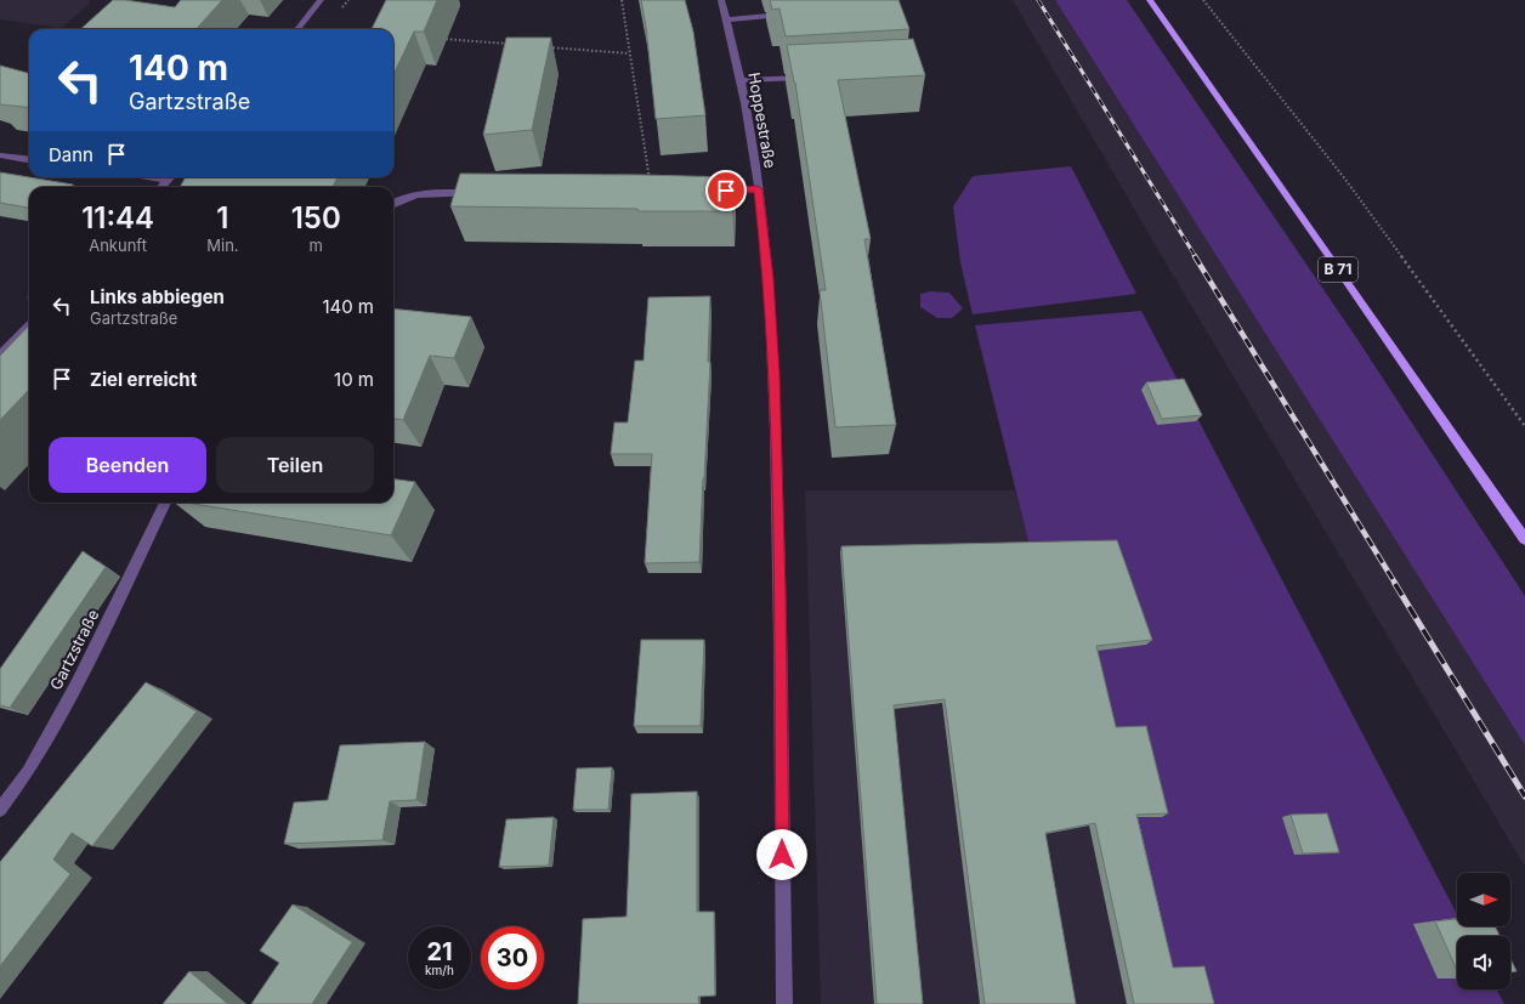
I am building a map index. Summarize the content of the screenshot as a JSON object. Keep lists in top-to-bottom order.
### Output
{
  "streets": {
    "main road": ["B 71"],
    "street": ["Hoppestraße", "Gartzstraße"]
  },
  "north": "right",
  "page": {
    "turn": ["140 m", "Gartzstraße"],
    "then": "Dann",
    "eta": [
      "11:44",
      "Ankunft",
      "1",
      "Min.",
      "150",
      "m"
    ],
    "list": [
      {
        "name": "Links abbiegen",
        "note": "Gartzstraße",
        "value": "140 m"
      },
      {
        "name": "Ziel erreicht",
        "value": "10 m"
      }
    ],
    "buttons": ["Beenden", "Teilen"],
    "speed": "21 km/h",
    "limit": "30"
  }
}
